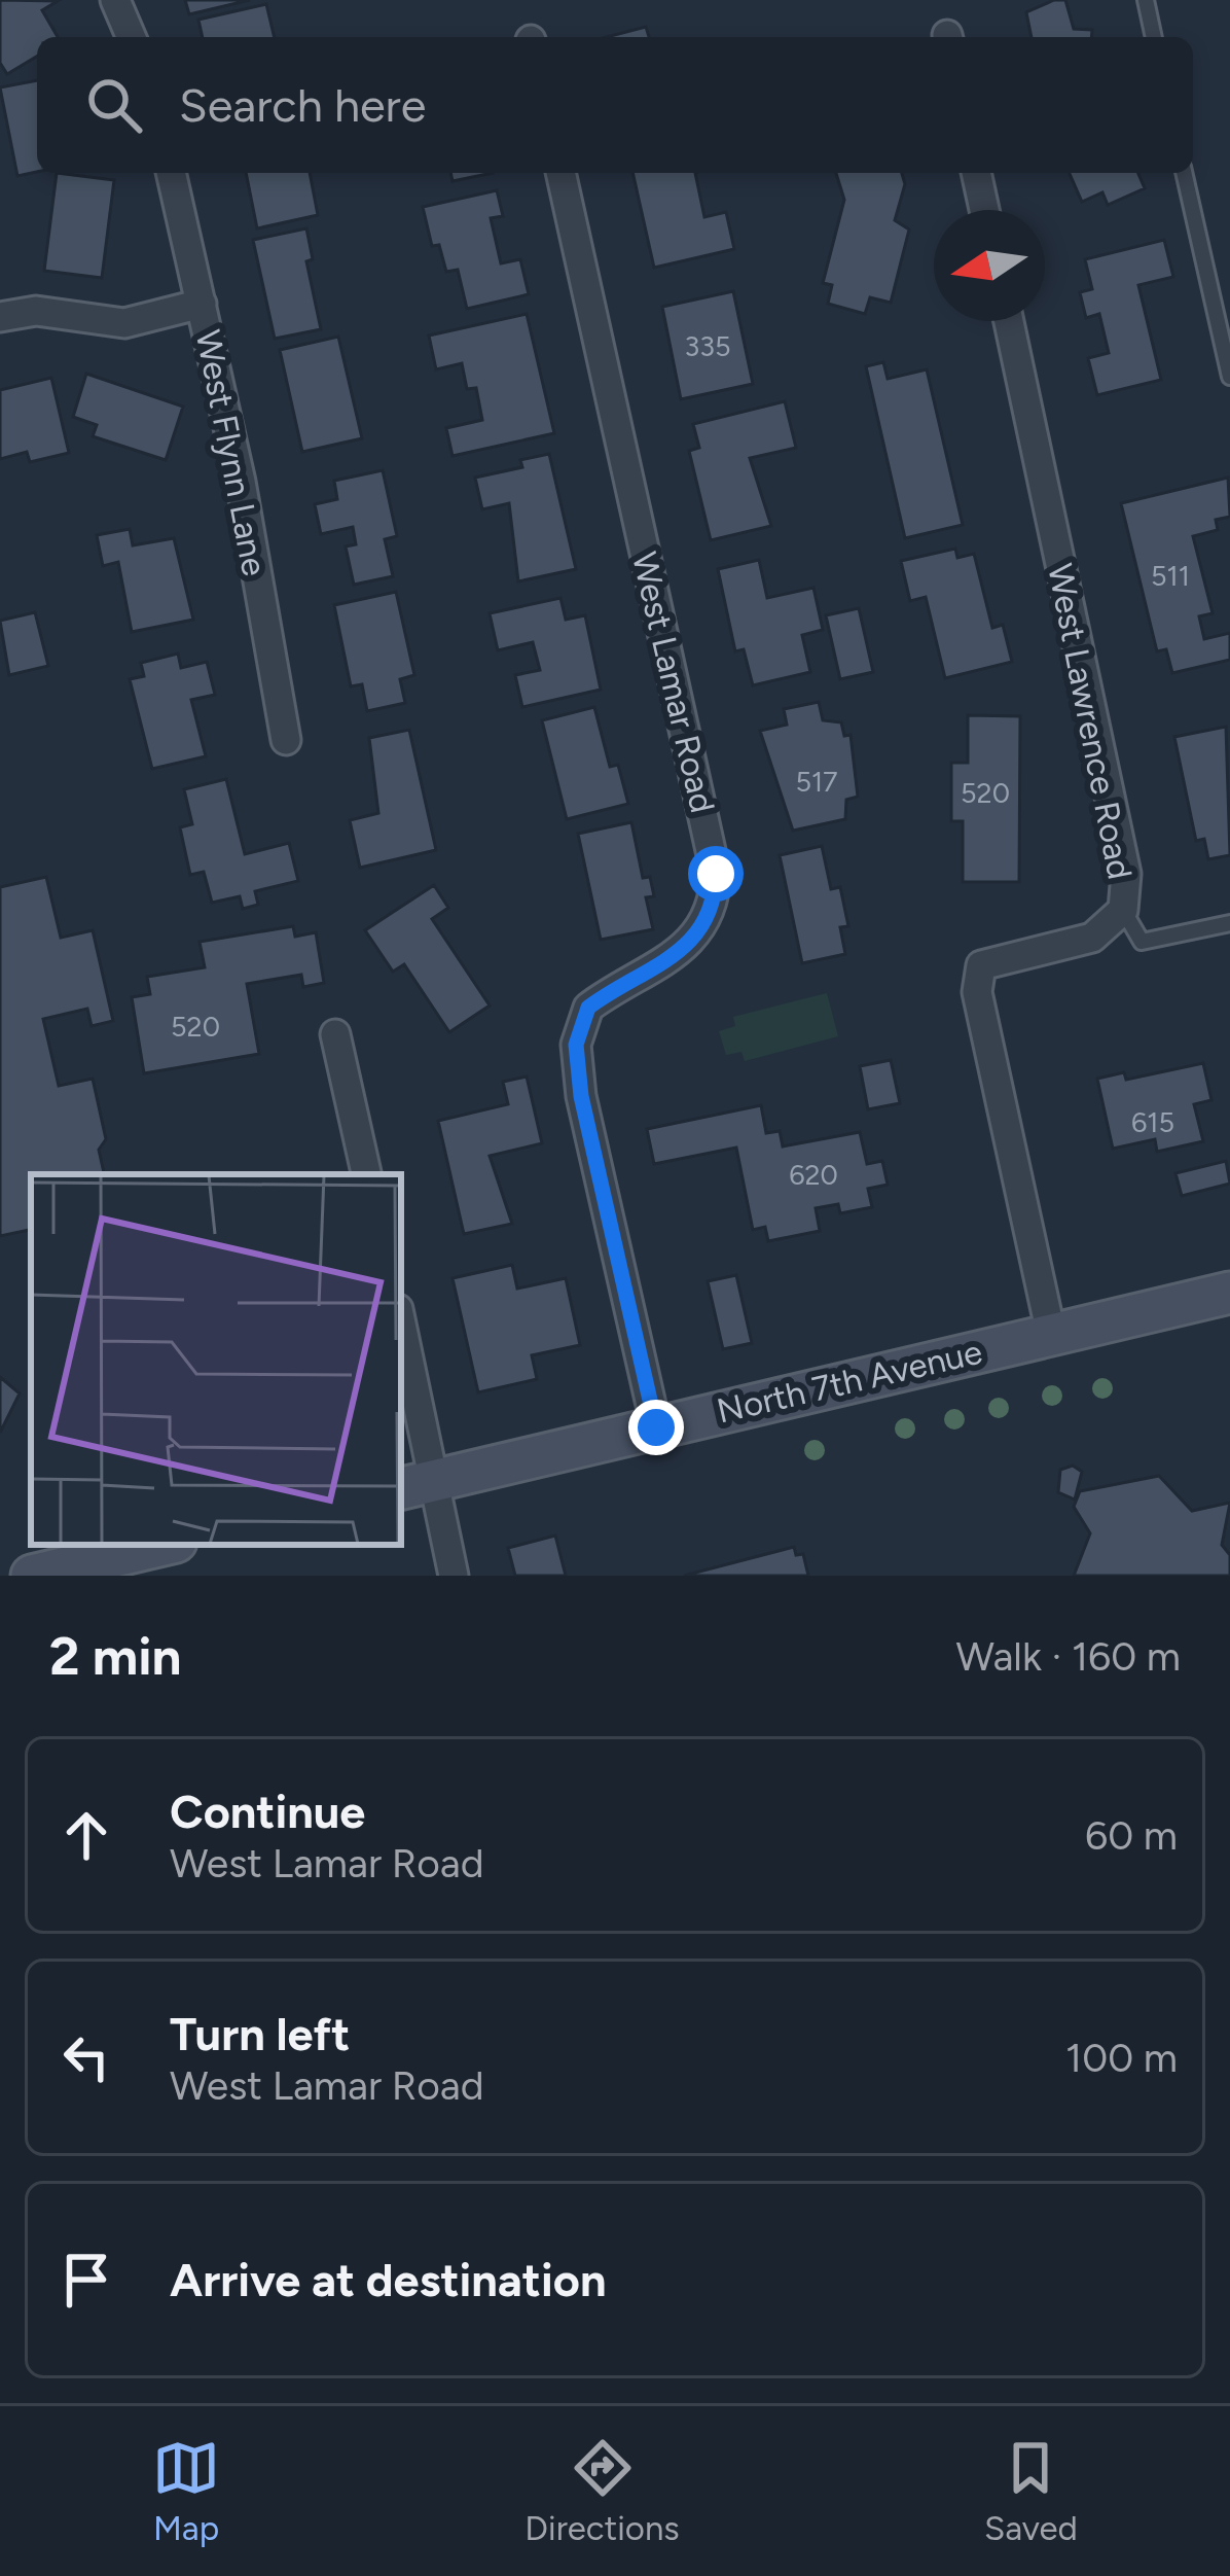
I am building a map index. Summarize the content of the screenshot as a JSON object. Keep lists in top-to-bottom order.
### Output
{
  "streets": {
    "main road": ["North 7th Avenue"],
    "street": ["West Flynn Lane", "West Lamar Road", "West Lawrence Road"]
  },
  "crossings": [
    ["West Lamar Road", "North 7th Avenue"],
    ["West Lawrence Road", "North 7th Avenue"]
  ],
  "house_numbers": [
    "335",
    "511",
    "517",
    "520",
    "520",
    "615",
    "620"
  ],
  "north": "left",
  "page": {
    "search": "Search here",
    "heading": ["2 min", "Walk · 160 m"],
    "list": [
      ["Continue", "West Lamar Road", "60 m"],
      ["Turn left", "West Lamar Road", "100 m"],
      "Arrive at destination"
    ],
    "nav": ["Map", "Directions", "Saved"]
  }
}
